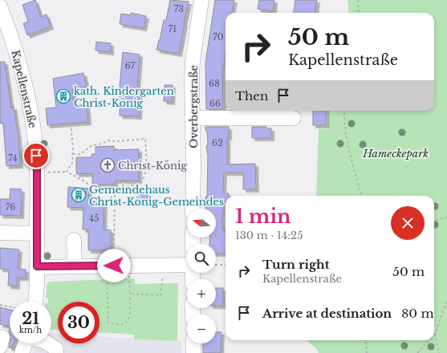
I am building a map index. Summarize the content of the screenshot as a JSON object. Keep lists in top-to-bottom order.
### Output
{
  "streets": {
    "street": ["Kapellenstraße", "Overbergstraße"]
  },
  "parks": ["Hameckepark"],
  "places": {
    "building": ["kath. Kindergarten Christ-König", "Gemeindehaus Christ-König-Gemeindes"],
    "church": ["Christ-König"]
  },
  "house_numbers": [
    "73",
    "71",
    "70",
    "67",
    "68",
    "66",
    "62",
    "74",
    "76",
    "45"
  ],
  "north": "left",
  "page": {
    "turn": ["50 m", "Kapellenstraße"],
    "then": "Then",
    "heading": ["1 min", "130 m · 14:25"],
    "map_buttons": ["+", "−"],
    "list": [
      {
        "name": "Turn right",
        "note": "Kapellenstraße",
        "value": "50 m"
      },
      {
        "name": "Arrive at destination",
        "value": "80 m"
      }
    ],
    "speed": "21 km/h",
    "limit": "30"
  }
}
